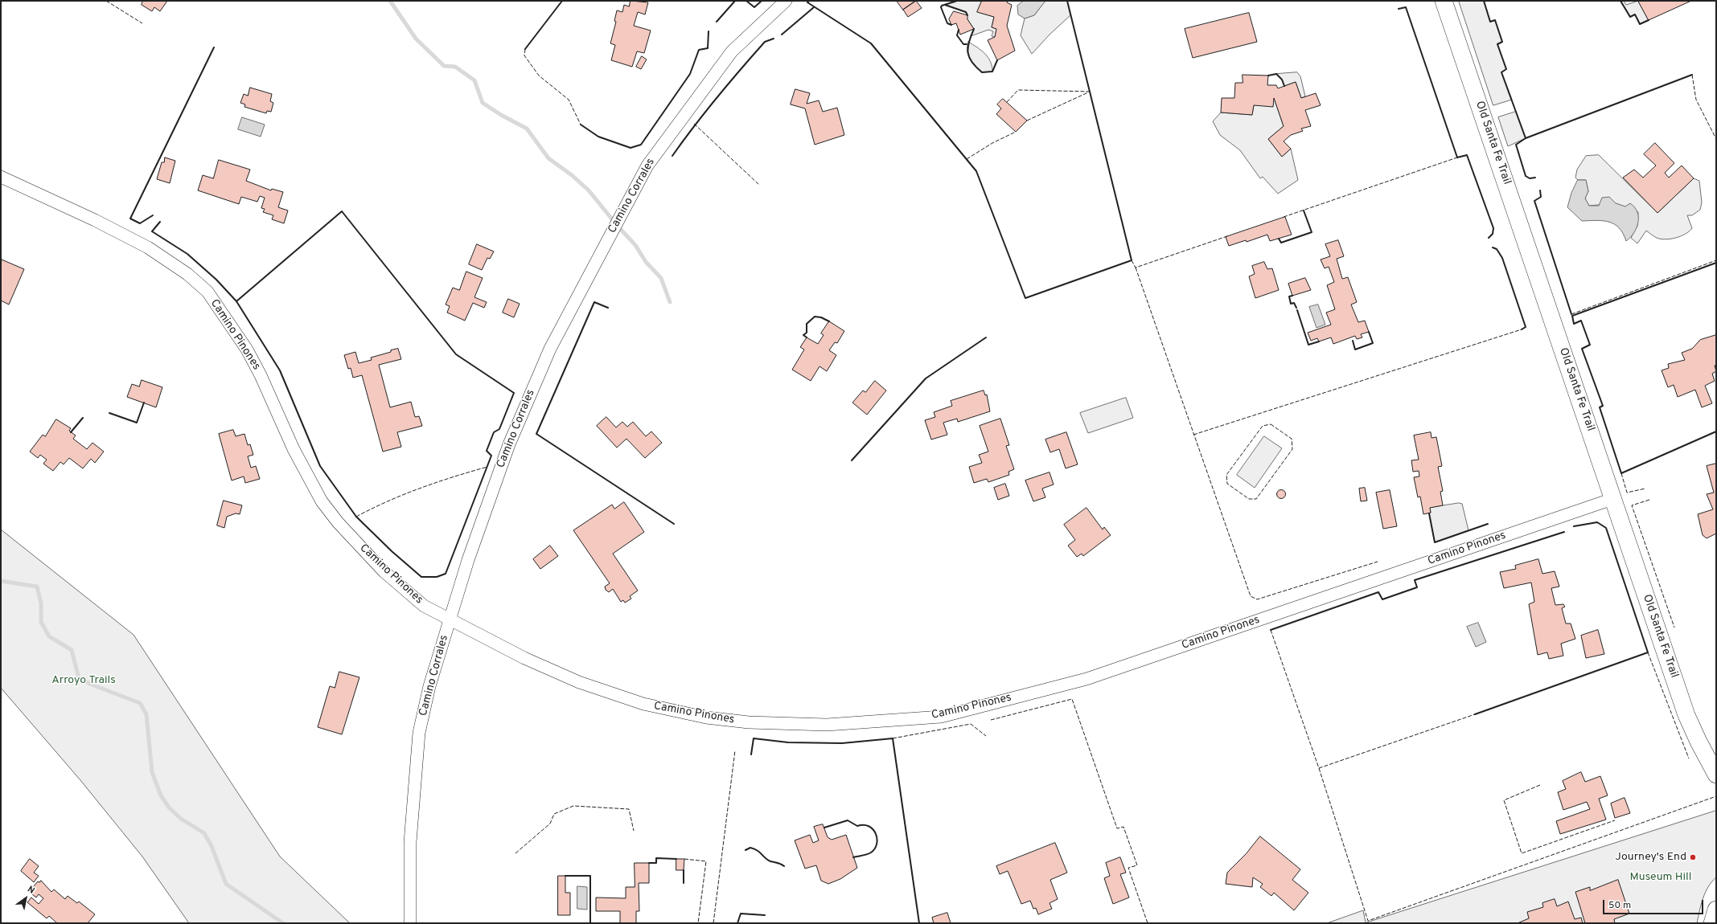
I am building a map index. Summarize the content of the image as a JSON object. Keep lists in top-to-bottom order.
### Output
{
  "streets": {
    "street": ["Old Santa Fe Trail", "Camino Corrales", "Camino Pinones"]
  },
  "crossings": [
    ["Old Santa Fe Trail", "Camino Pinones"],
    ["Camino Corrales", "Camino Pinones"]
  ],
  "parks": ["Arroyo Trails", "Museum Hill"],
  "places": ["Journey's End"],
  "scale_bar": "50 m",
  "north": "top right"
}
